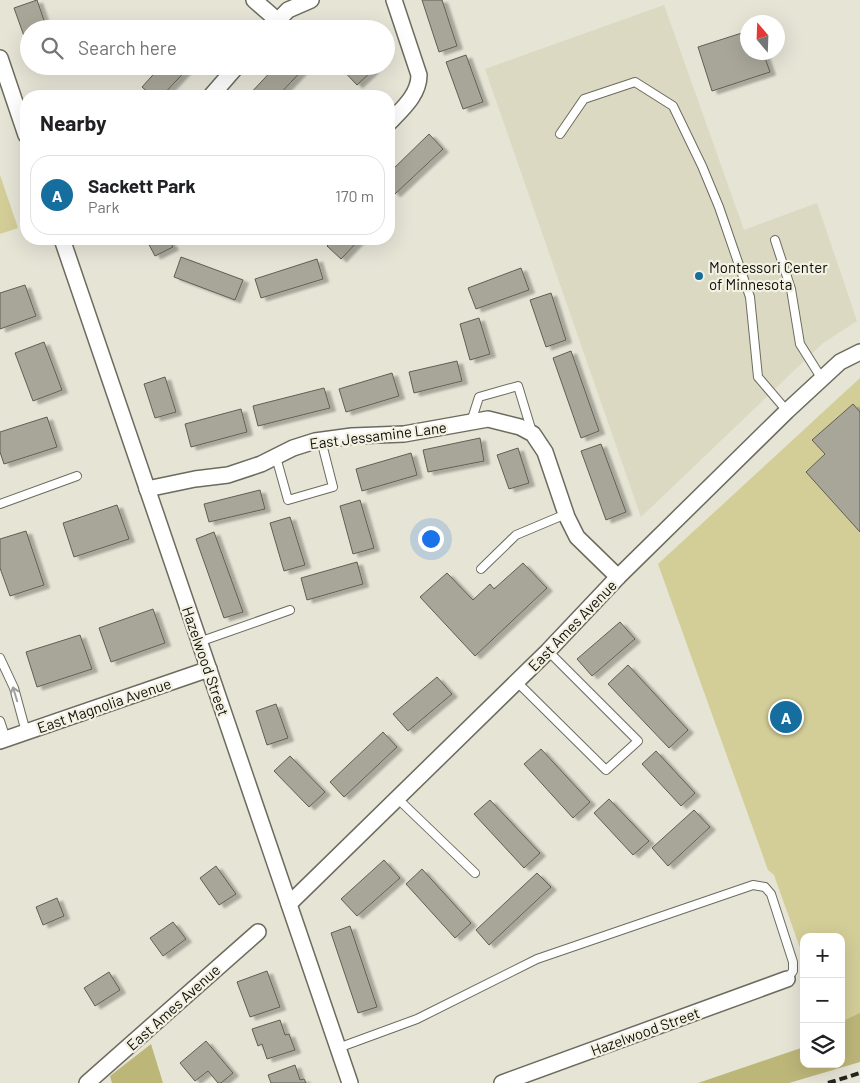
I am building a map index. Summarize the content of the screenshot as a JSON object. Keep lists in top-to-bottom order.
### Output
{
  "streets": {
    "street": [
      "East Jessamine Lane",
      "East Ames Avenue",
      "Hazelwood Street",
      "East Magnolia Avenue"
    ]
  },
  "crossings": [
    ["East Jessamine Lane", "Hazelwood Street"],
    ["East Ames Avenue", "Hazelwood Street"],
    ["Hazelwood Street", "East Magnolia Avenue"]
  ],
  "places": ["Montessori Center of Minnesota"],
  "north": "top",
  "page": {
    "search": "Search here",
    "heading": "Nearby",
    "list": [
      {
        "mark": "A",
        "name": "Sackett Park",
        "note": "Park",
        "value": "170 m"
      }
    ],
    "pins": "A",
    "map_buttons": ["+", "−"]
  }
}
